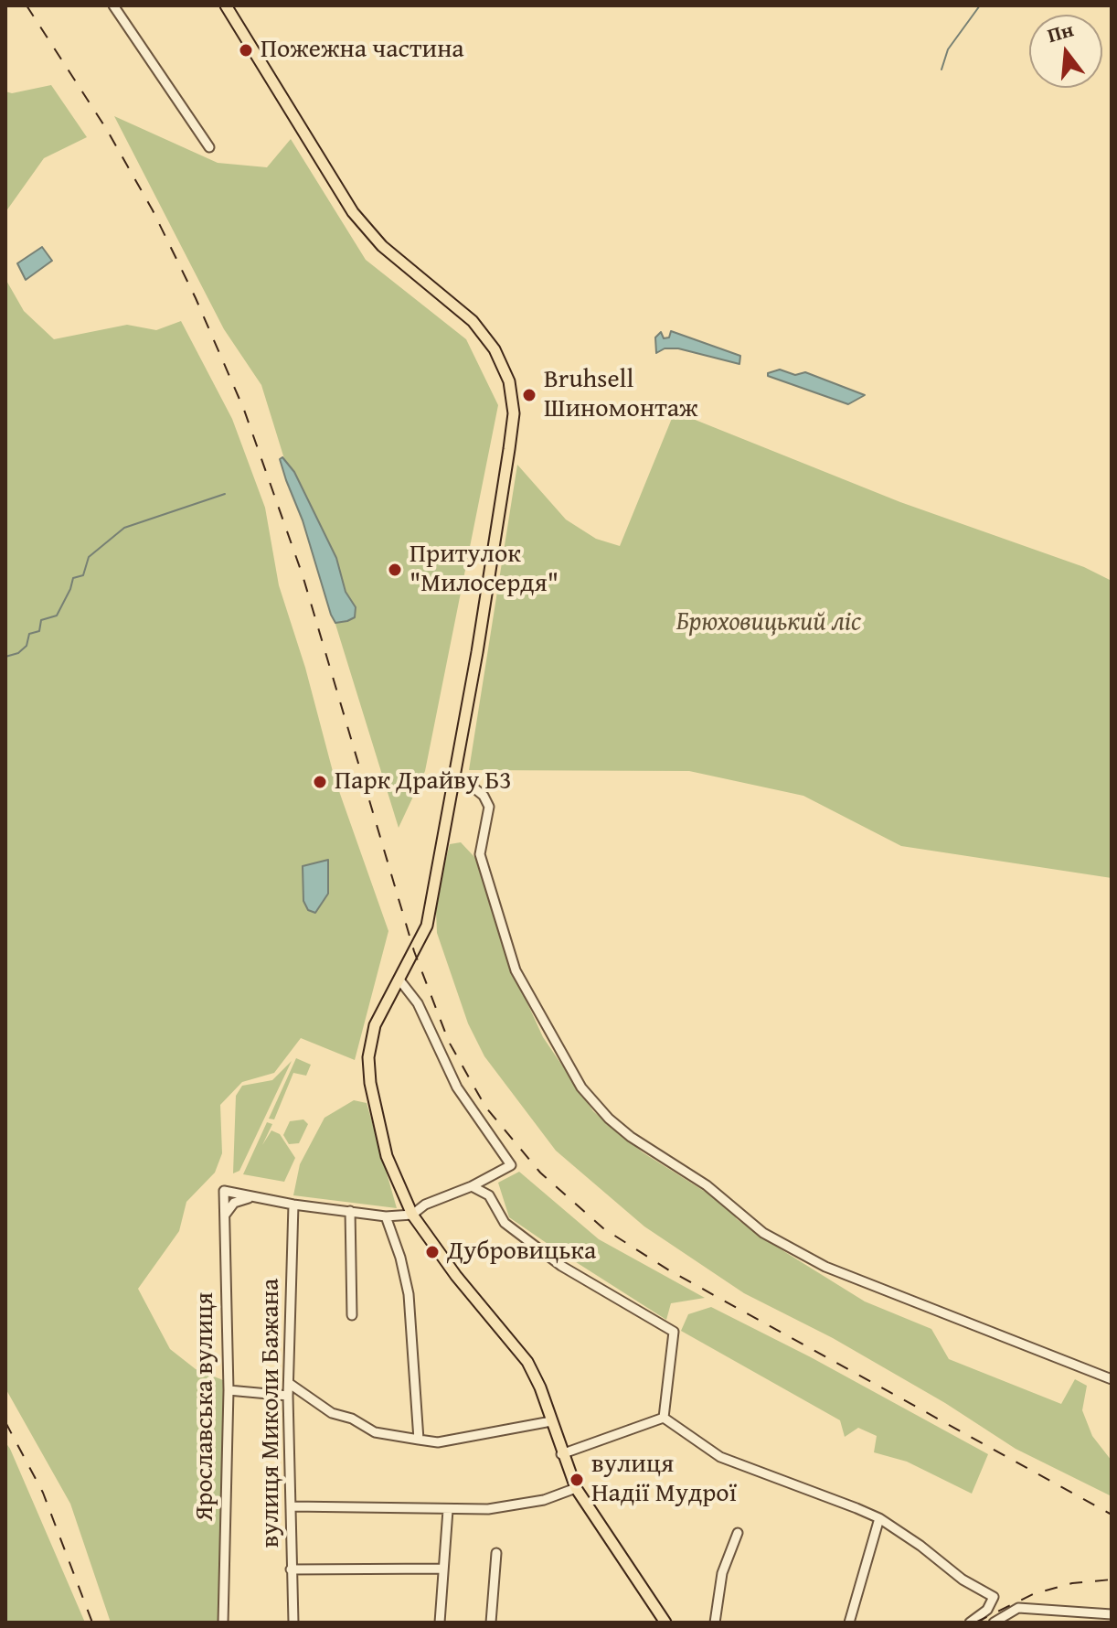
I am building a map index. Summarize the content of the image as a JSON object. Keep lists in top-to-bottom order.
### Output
{
  "streets": {
    "street": ["Ярославська вулиця", "вулиця Миколи Бажана"]
  },
  "parks": ["Брюховицький ліс"],
  "places": [
    "Пожежна частина",
    "Bruhsell Шиномонтаж",
    "Притулок \"Милосердя\"",
    "Парк Драйву Б3",
    "Дубровицька",
    "вулиця Надії Мудрої"
  ],
  "north": "top"
}
